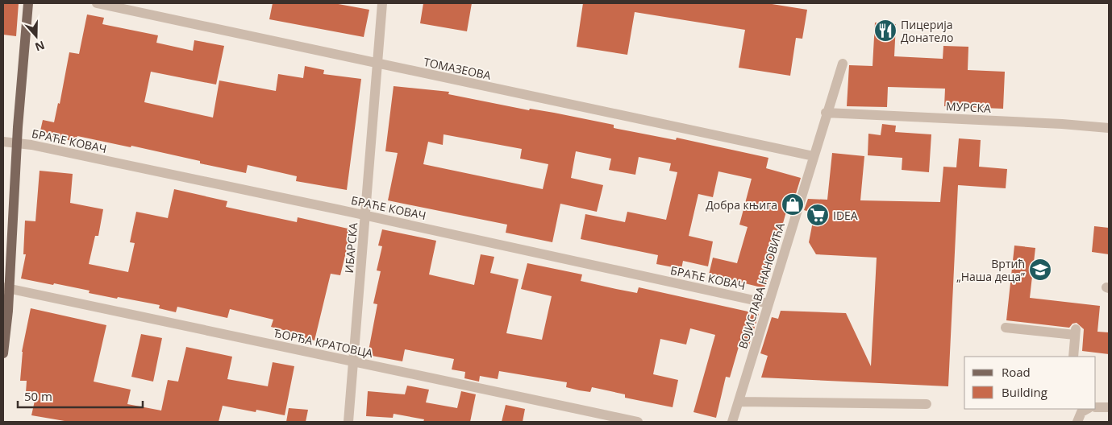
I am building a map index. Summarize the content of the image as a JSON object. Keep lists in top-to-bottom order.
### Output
{
  "streets": {
    "street": [
      "ТОМАЗЕОВА",
      "МУРСКА",
      "БРАЋЕ КОВАЧ",
      "ИБАРСКА",
      "ВОЈИСЛАВА НАНОВИЋА",
      "ЂОРЂА КРАТОВЦА"
    ]
  },
  "crossings": [
    ["ТОМАЗЕОВА", "ИБАРСКА"],
    ["ТОМАЗЕОВА", "ВОЈИСЛАВА НАНОВИЋА"],
    ["МУРСКА", "ВОЈИСЛАВА НАНОВИЋА"],
    ["БРАЋЕ КОВАЧ", "ИБАРСКА"],
    ["БРАЋЕ КОВАЧ", "ВОЈИСЛАВА НАНОВИЋА"],
    ["ИБАРСКА", "ЂОРЂА КРАТОВЦА"]
  ],
  "places": {
    "restaurant": ["Пицерија Донатело"],
    "shop": ["Добра књига"],
    "supermarket": ["IDEA"],
    "school or university": ["Вртић „Наша деца”"]
  },
  "legend": ["Road", "Building"],
  "scale_bar": "50 m",
  "north": "bottom"
}
